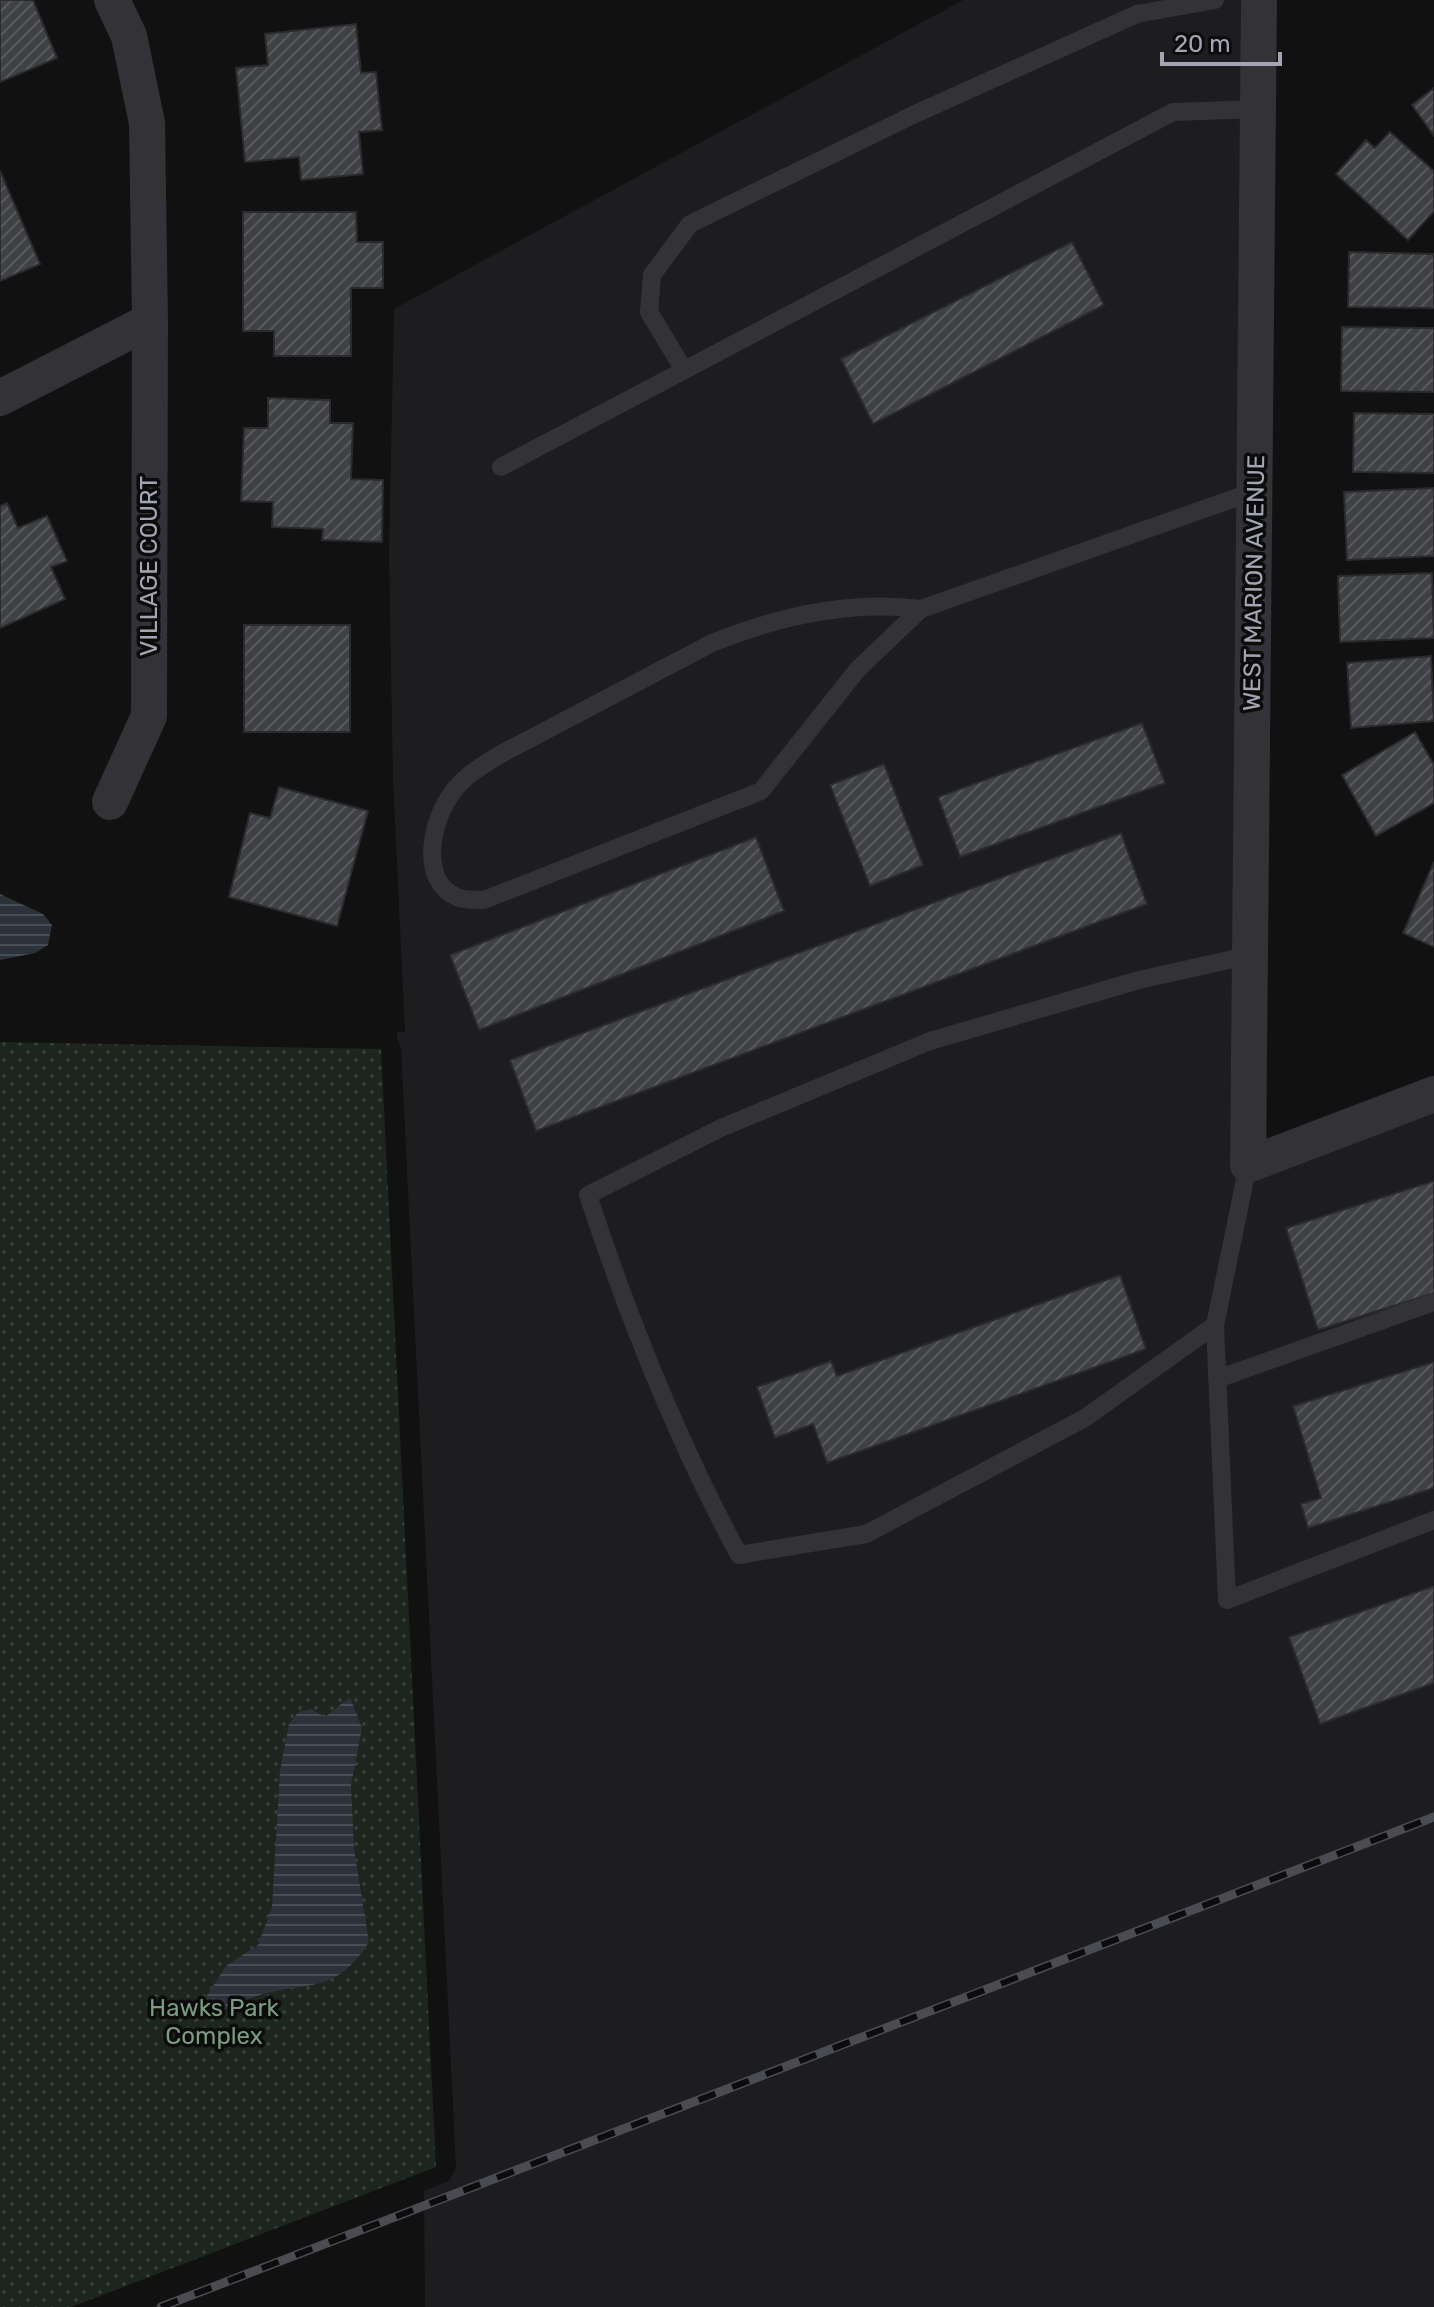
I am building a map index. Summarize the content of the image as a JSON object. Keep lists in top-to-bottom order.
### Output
{
  "streets": {
    "street": ["VILLAGE COURT", "WEST MARION AVENUE"]
  },
  "parks": ["Hawks Park Complex"],
  "scale_bar": "20 m"
}
